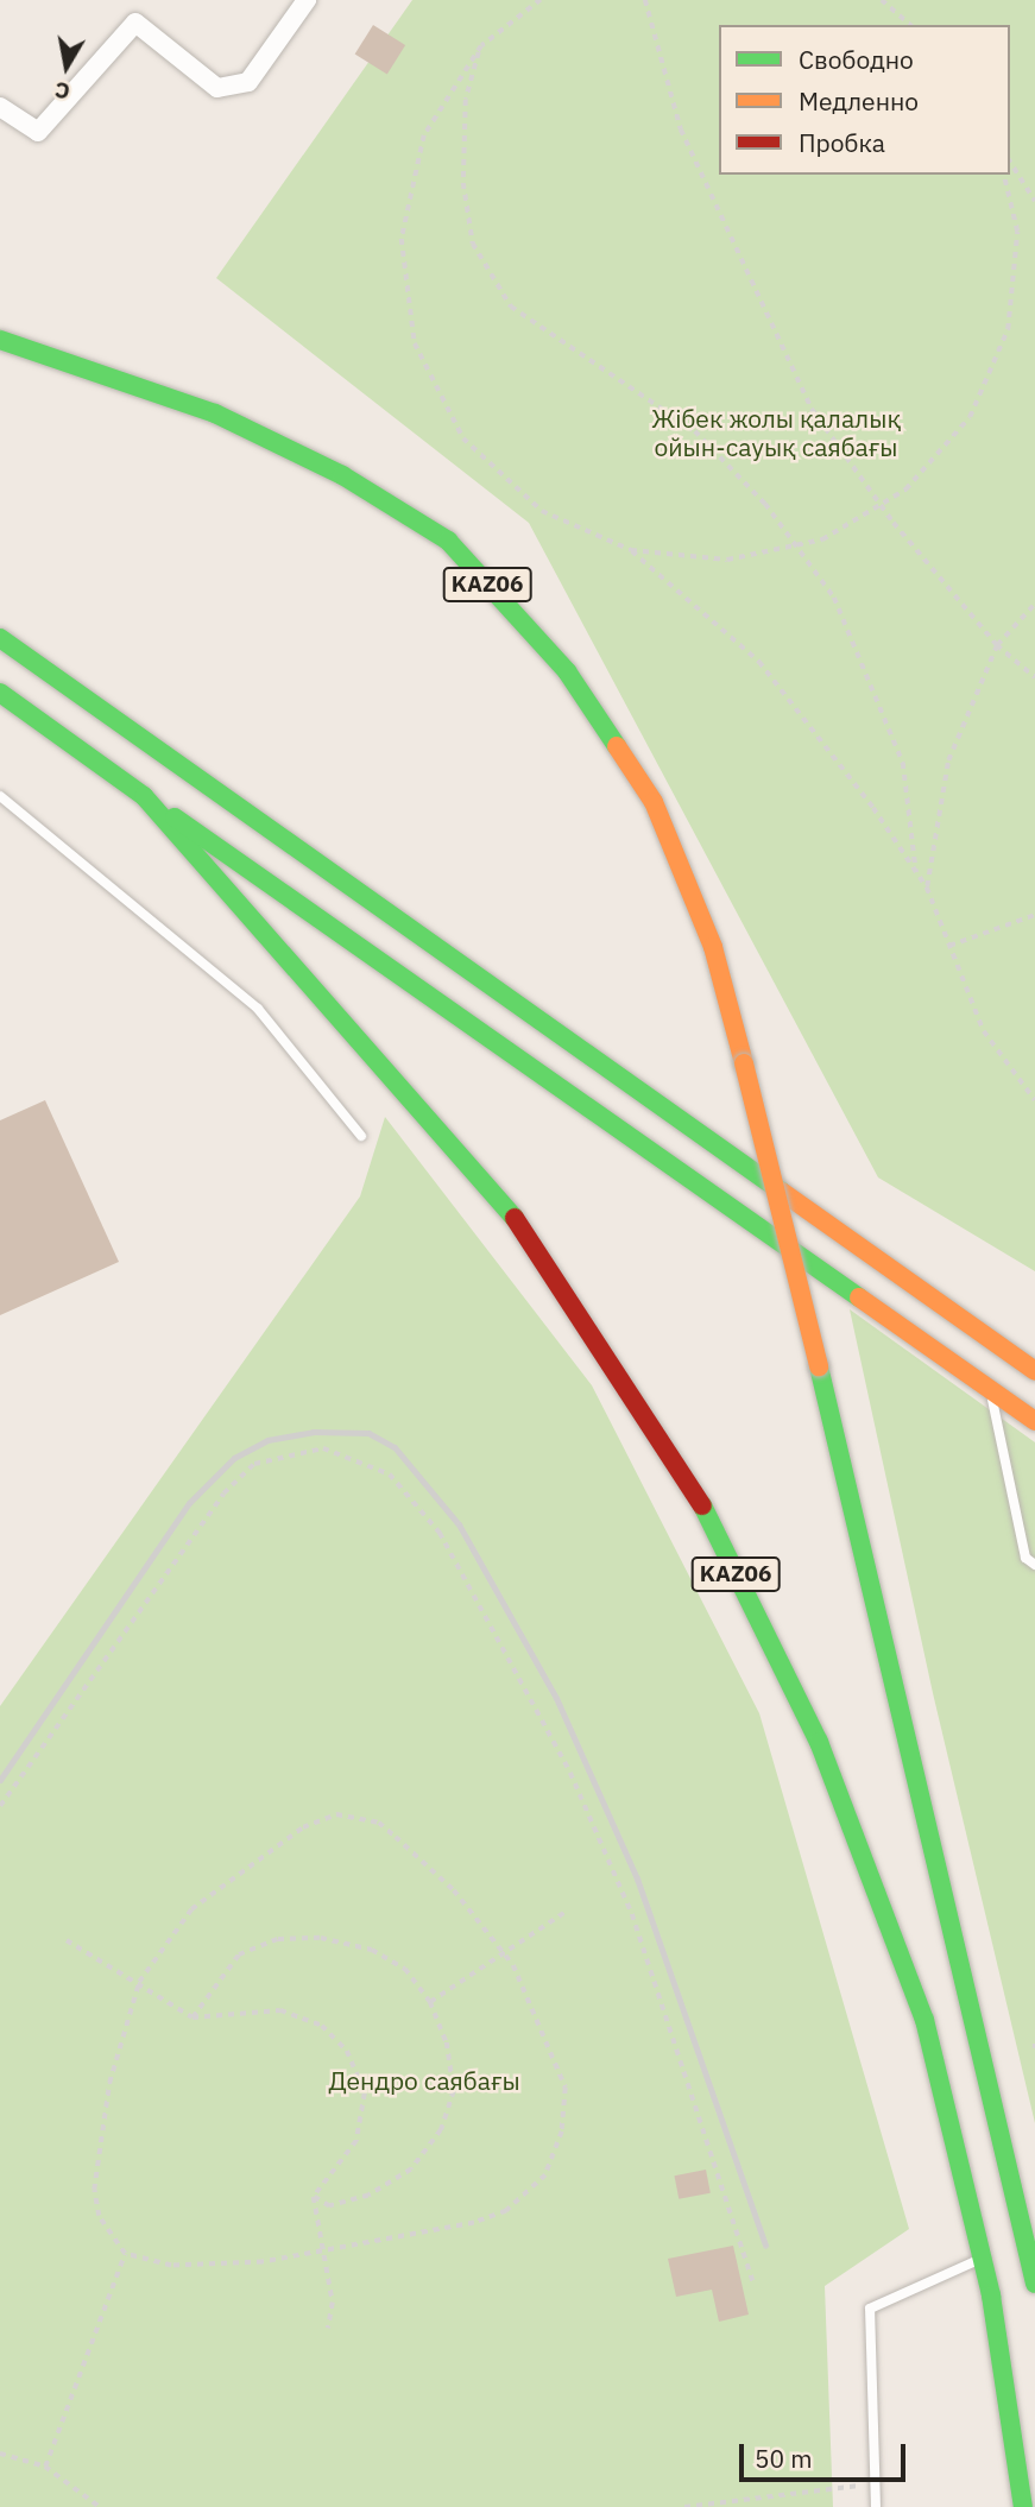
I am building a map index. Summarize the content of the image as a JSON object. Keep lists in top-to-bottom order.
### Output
{
  "streets": {
    "main road": ["KАZ06"]
  },
  "parks": ["Жібек жолы қалалық ойын-сауық саябағы", "Дендро саябағы"],
  "legend": ["Свободно", "Медленно", "Пробка"],
  "scale_bar": "50 m",
  "north": "bottom"
}
